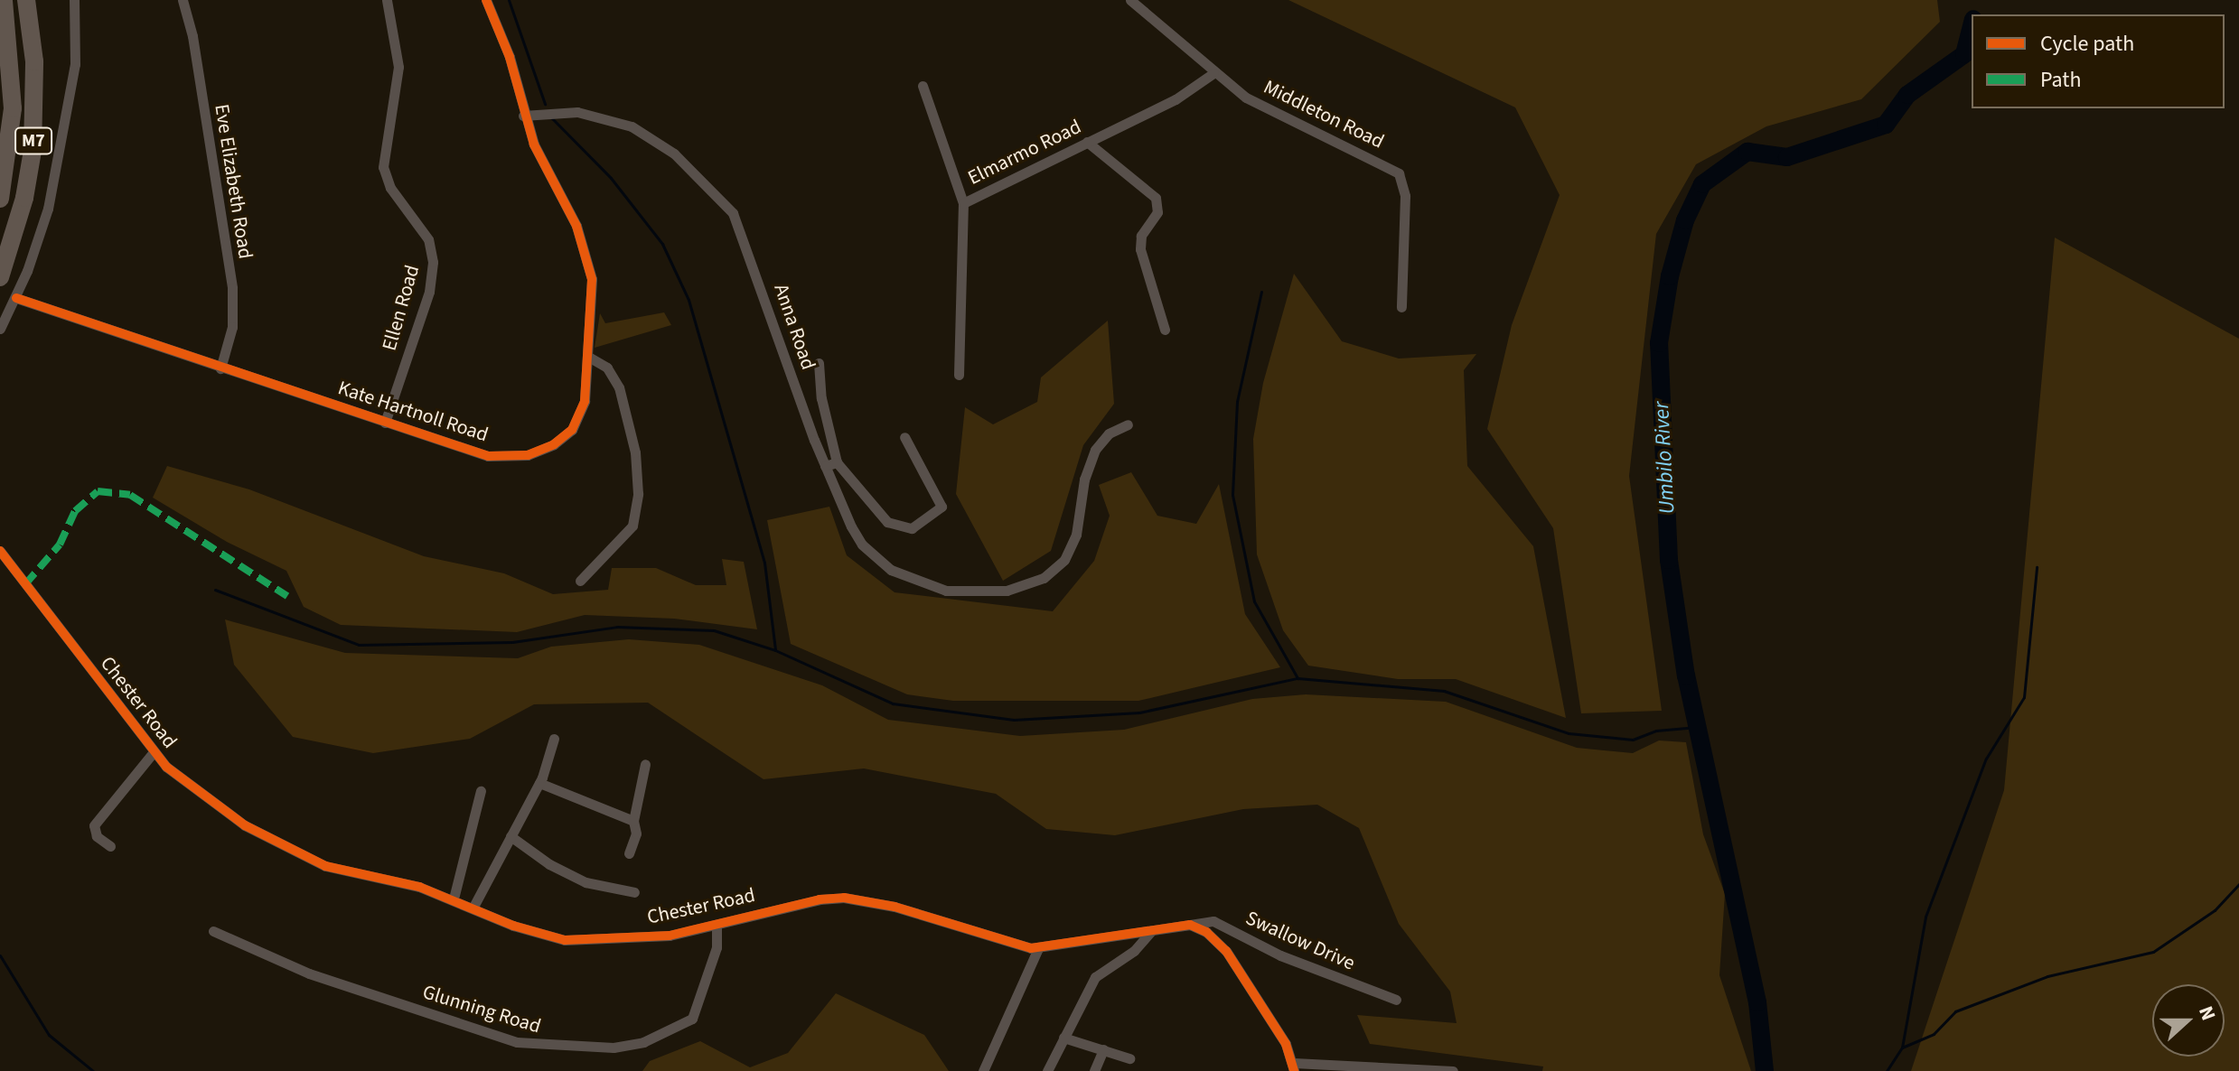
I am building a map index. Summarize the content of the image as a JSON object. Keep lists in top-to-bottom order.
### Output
{
  "streets": {
    "highway": ["M7"],
    "street": [
      "Middleton Road",
      "Elmarmo Road",
      "Eve Elizabeth Road",
      "Ellen Road",
      "Anna Road",
      "Kate Hartnoll Road",
      "Chester Road",
      "Swallow Drive",
      "Glunning Road"
    ]
  },
  "crossings": [
    ["Middleton Road", "Elmarmo Road"],
    ["Eve Elizabeth Road", "Kate Hartnoll Road"],
    ["Ellen Road", "Kate Hartnoll Road"],
    ["Anna Road", "Kate Hartnoll Road"],
    ["Chester Road", "Swallow Drive"],
    ["Chester Road", "Glunning Road"]
  ],
  "water": ["Umbilo River"],
  "legend": ["Cycle path", "Path"],
  "north": "right"
}
